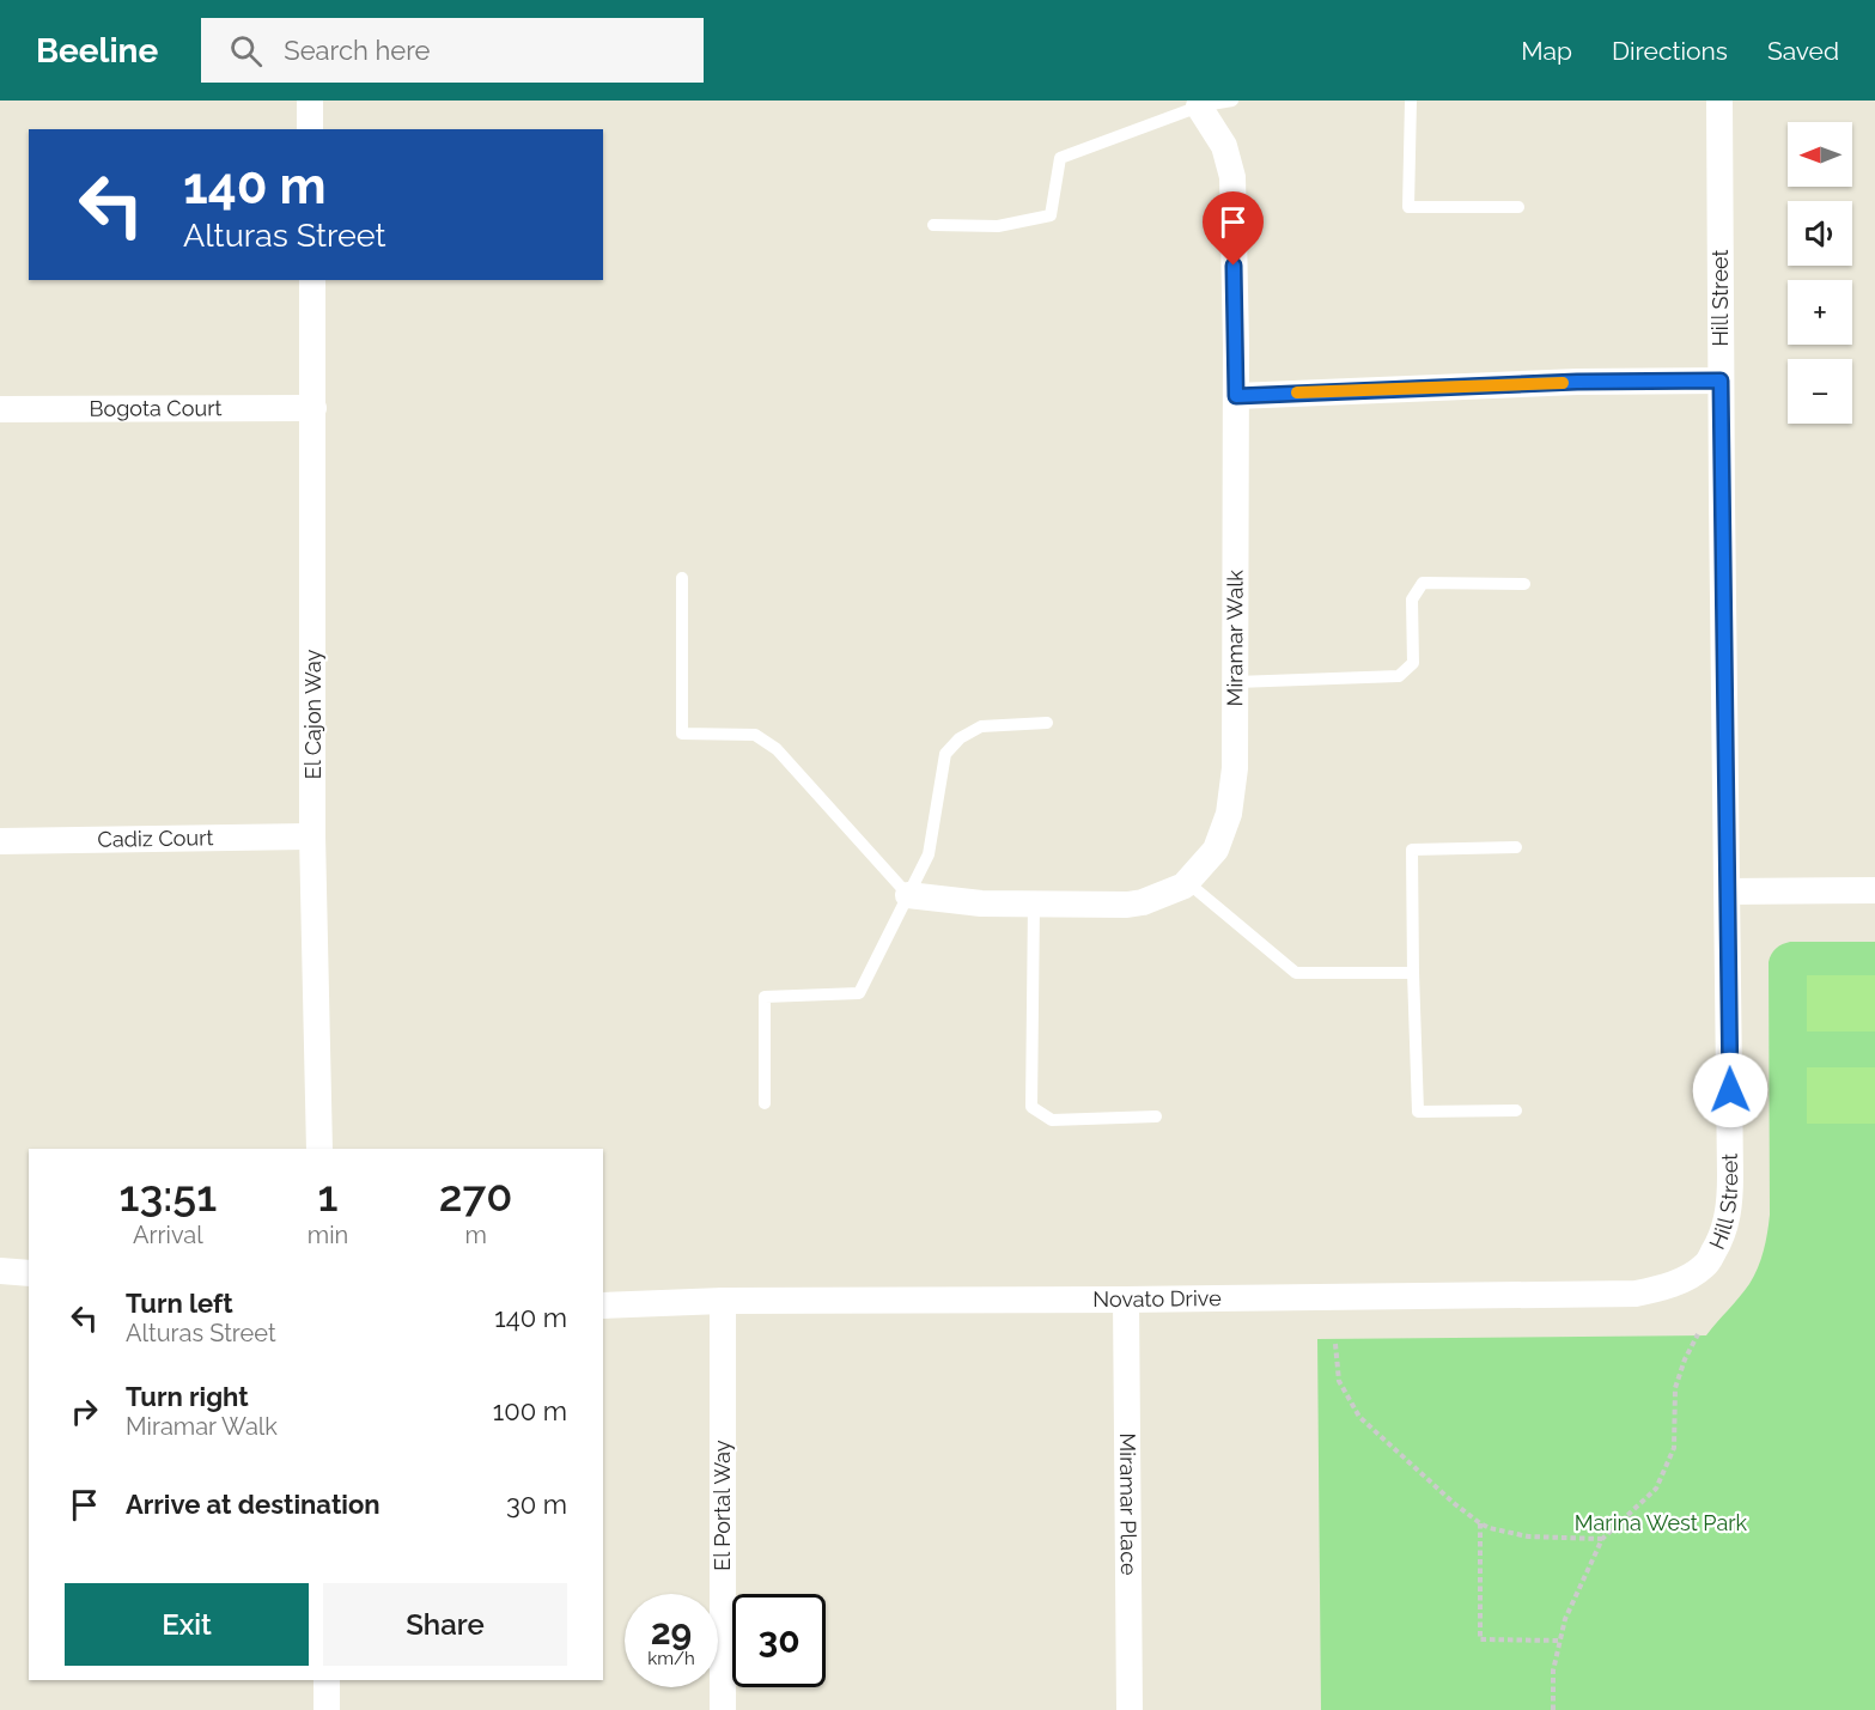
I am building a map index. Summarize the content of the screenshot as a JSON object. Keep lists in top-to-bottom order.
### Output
{
  "streets": {
    "street": [
      "Hill Street",
      "Bogota Court",
      "Miramar Walk",
      "El Cajon Way",
      "Cadiz Court",
      "Novato Drive",
      "El Portal Way",
      "Miramar Place"
    ]
  },
  "crossings": [
    ["Hill Street", "Novato Drive"],
    ["Bogota Court", "El Cajon Way"],
    ["El Cajon Way", "Cadiz Court"],
    ["Novato Drive", "El Portal Way"],
    ["Novato Drive", "Miramar Place"]
  ],
  "parks": ["Marina West Park"],
  "north": "left",
  "page": {
    "header": "Beeline",
    "search": "Search here",
    "nav": ["Map", "Directions", "Saved"],
    "map_buttons": ["+", "−"],
    "turn": ["140 m", "Alturas Street"],
    "eta": [
      "13:51",
      "Arrival",
      "1",
      "min",
      "270",
      "m"
    ],
    "list": [
      {
        "name": "Turn left",
        "note": "Alturas Street",
        "value": "140 m"
      },
      {
        "name": "Turn right",
        "note": "Miramar Walk",
        "value": "100 m"
      },
      {
        "name": "Arrive at destination",
        "value": "30 m"
      }
    ],
    "buttons": ["Exit", "Share"],
    "speed": "29 km/h",
    "limit": "30"
  }
}
